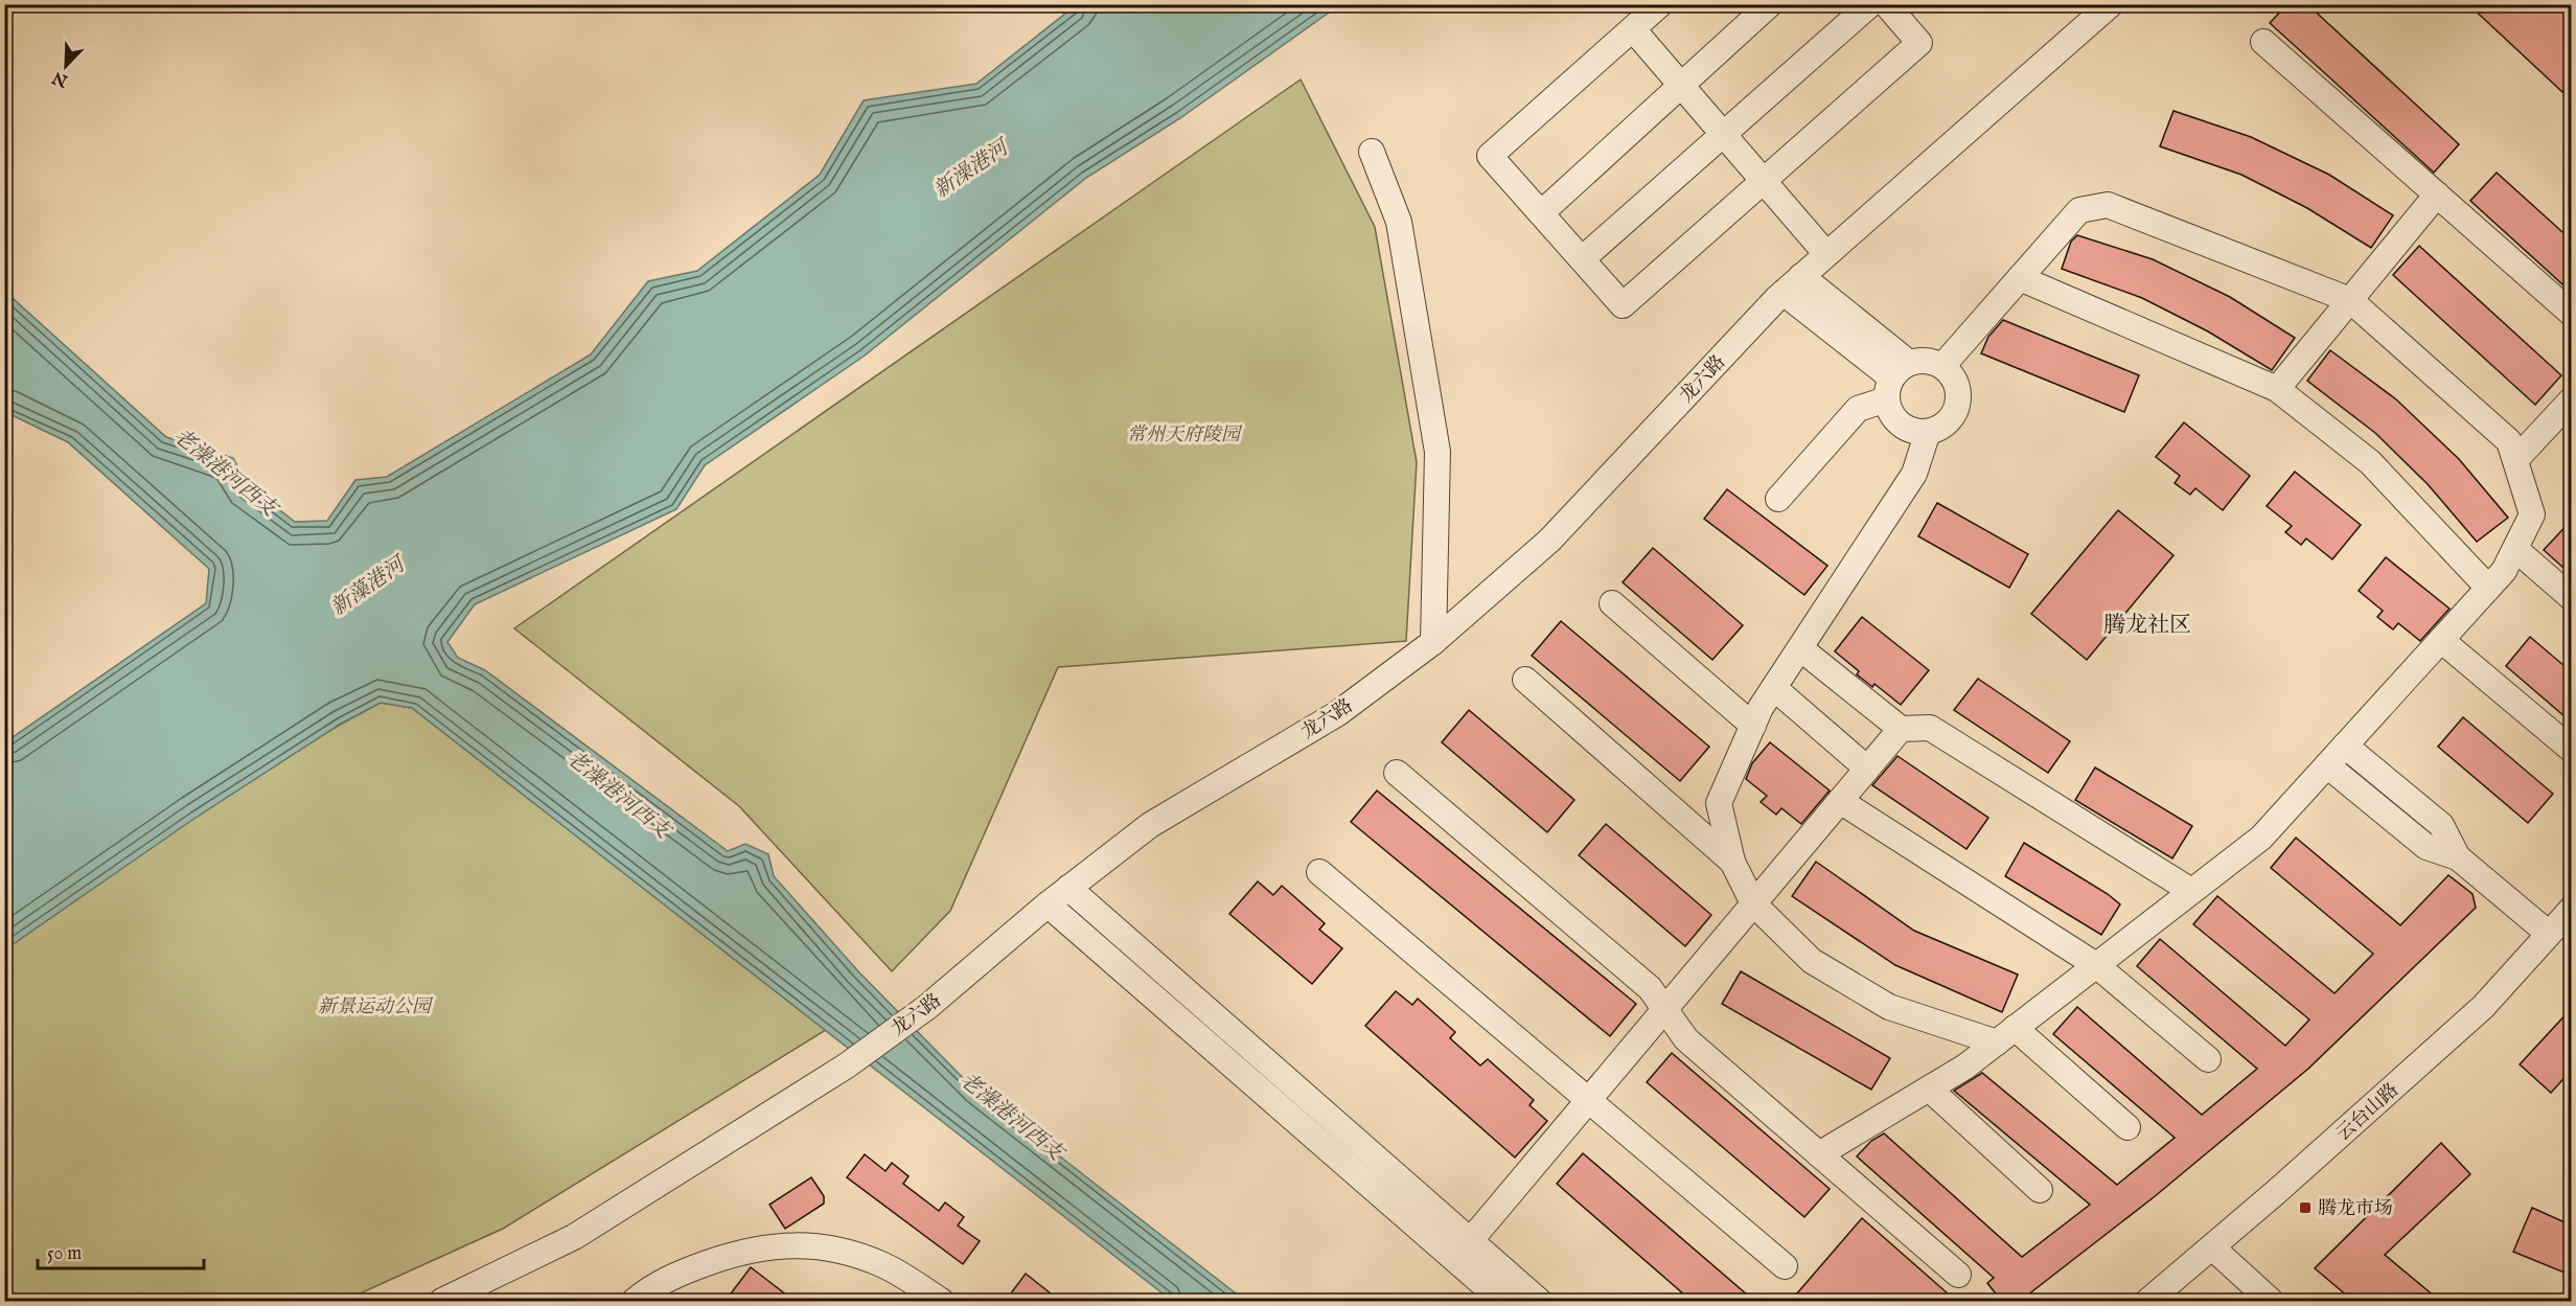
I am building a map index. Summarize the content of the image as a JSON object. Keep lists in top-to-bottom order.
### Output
{
  "streets": {
    "street": ["龙六路", "云台山路"]
  },
  "districts": ["腾龙社区"],
  "water": ["新澡港河", "老澡港河西支", "新藻港河"],
  "parks": ["常州天府陵园", "新景运动公园"],
  "places": {
    "transit": ["腾龙市场"]
  },
  "scale_bar": "50 m",
  "north": "bottom left"
}
